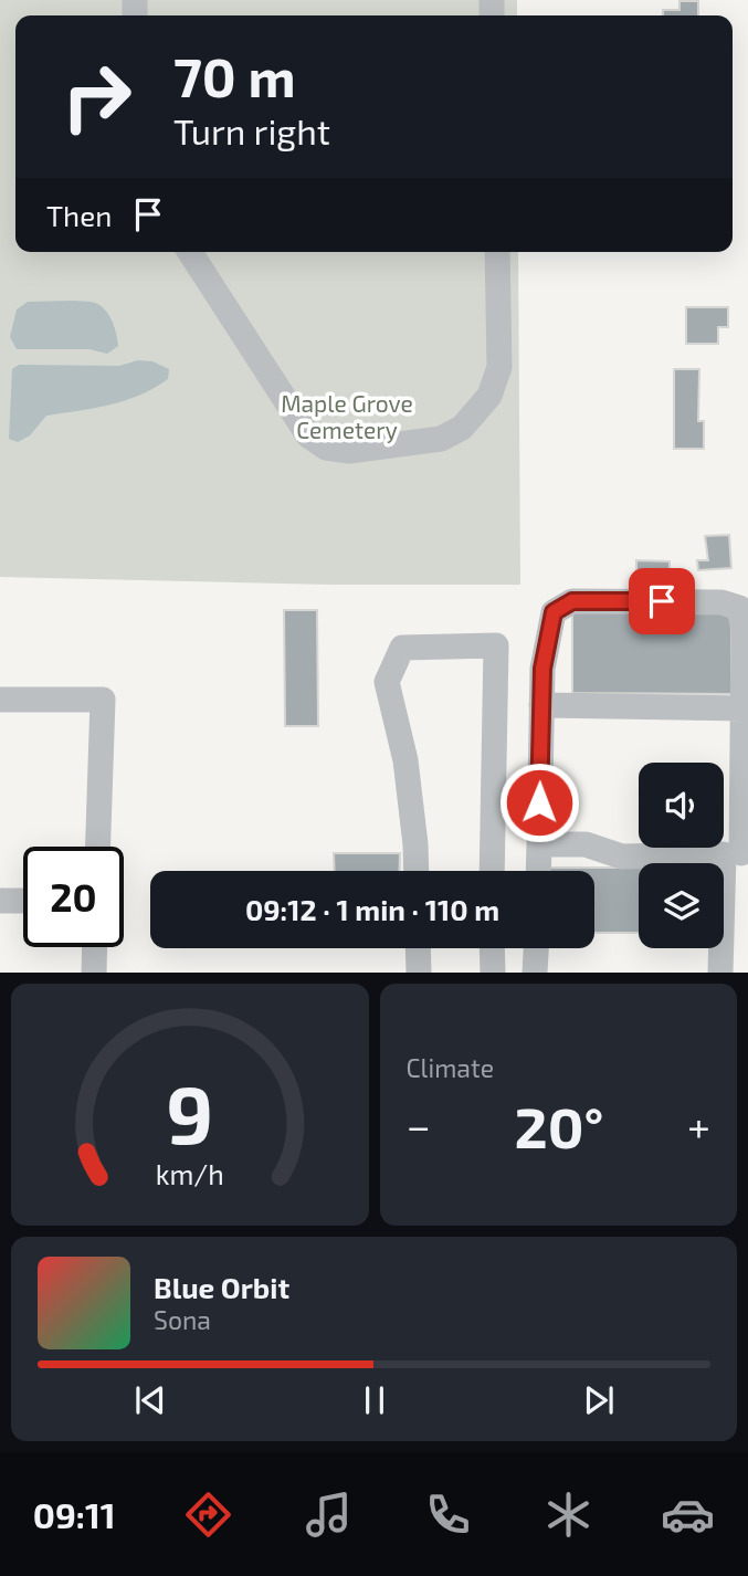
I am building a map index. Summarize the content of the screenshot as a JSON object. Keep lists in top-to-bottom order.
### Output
{
  "parks": ["Maple Grove Cemetery"],
  "page": {
    "turn": ["70 m", "Turn right"],
    "then": "Then",
    "limit": "20",
    "trip": "09:12 · 1 min · 110 m",
    "tile": "Climate",
    "heat": ["−", "20°", "+"],
    "song": ["Blue Orbit", "Sona"],
    "tabs": "09:11",
    "gauge": ["9", "km/h"]
  }
}
